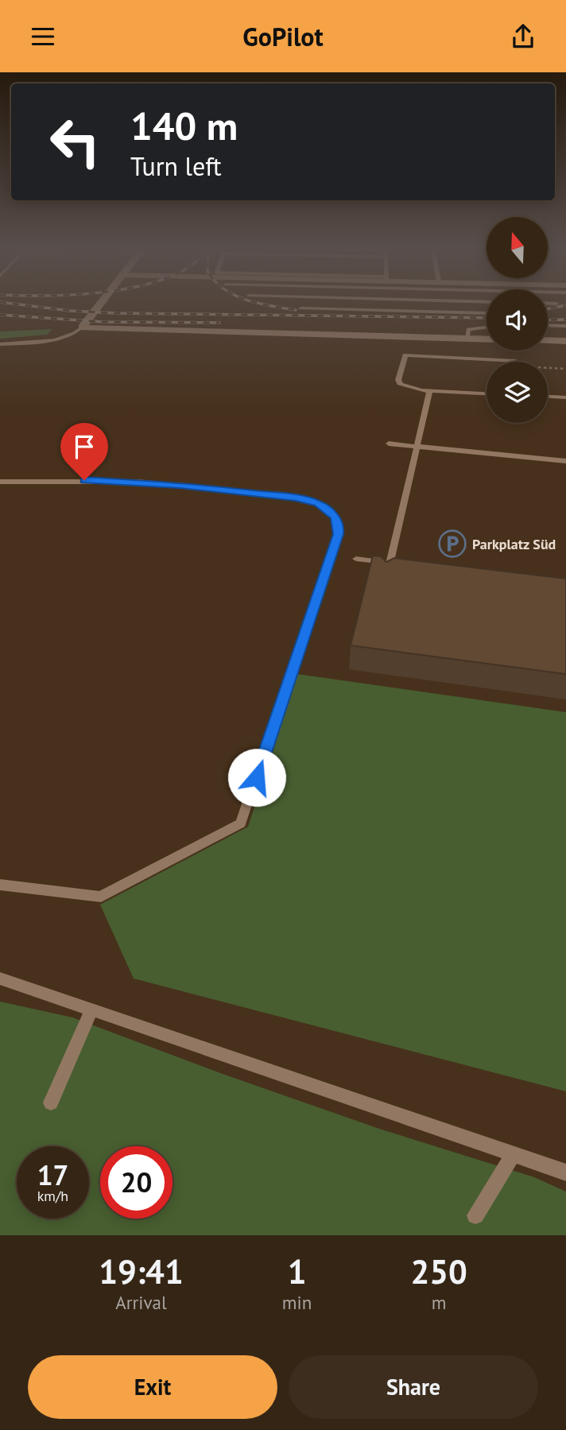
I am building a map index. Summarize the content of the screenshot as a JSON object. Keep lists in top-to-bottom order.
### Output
{
  "places": {
    "parking": ["Parkplatz Süd"]
  },
  "north": "top",
  "page": {
    "header": "GoPilot",
    "turn": ["140 m", "Turn left"],
    "speed": "17 km/h",
    "limit": "20",
    "eta": [
      "19:41",
      "Arrival",
      "1",
      "min",
      "250",
      "m"
    ],
    "buttons": ["Exit", "Share"]
  }
}
